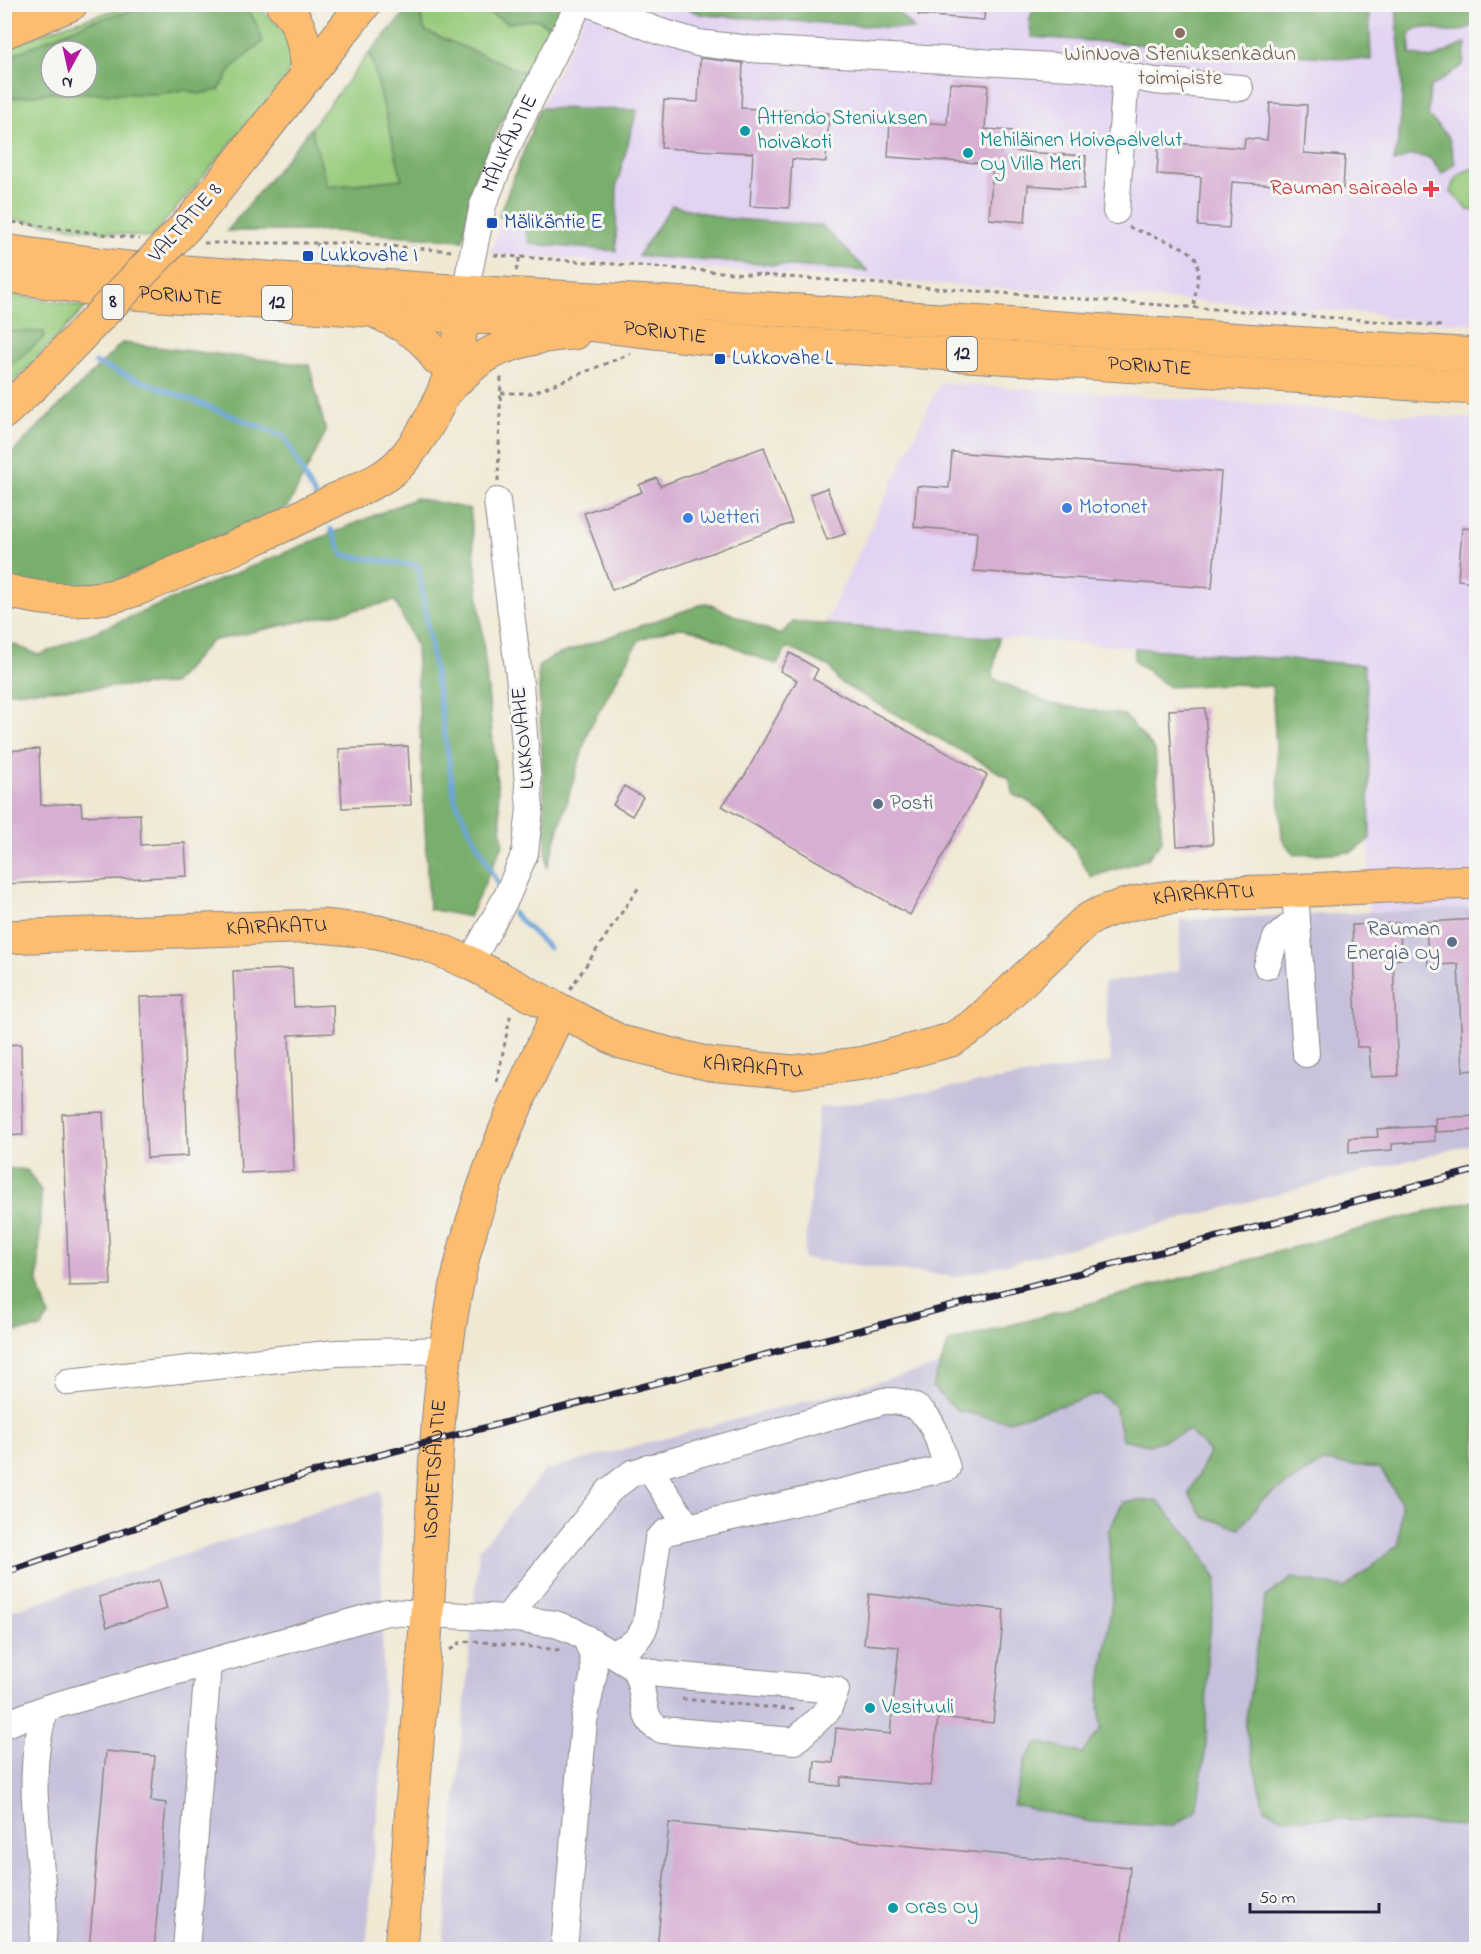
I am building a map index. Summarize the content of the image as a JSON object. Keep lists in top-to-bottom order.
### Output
{
  "streets": {
    "main road": [
      "VALTATIE 8",
      "PORINTIE",
      "8",
      "12",
      "KAIRAKATU",
      "ISOMETSÄNTIE"
    ],
    "street": ["MÄLIKÄNTIE", "LUKKOVAHE"]
  },
  "crossings": [
    ["MÄLIKÄNTIE", "PORINTIE"],
    ["VALTATIE 8", "8"],
    ["PORINTIE", "12"],
    ["LUKKOVAHE", "KAIRAKATU"],
    ["KAIRAKATU", "ISOMETSÄNTIE"]
  ],
  "places": {
    "other": [
      "WinNova Steniuksenkadun toimipiste",
      "Attendo Steniuksen hoivakoti",
      "Mehiläinen Hoivapalvelut Oy Villa Meri",
      "Motonet",
      "Wetteri",
      "Posti",
      "Rauman Energia Oy",
      "Vesituuli",
      "Oras Oy"
    ],
    "health": ["Rauman sairaala"],
    "transit": ["Mälikäntie E", "Lukkovahe I", "Lukkovahe L"]
  },
  "scale_bar": "50 m",
  "north": "bottom"
}
